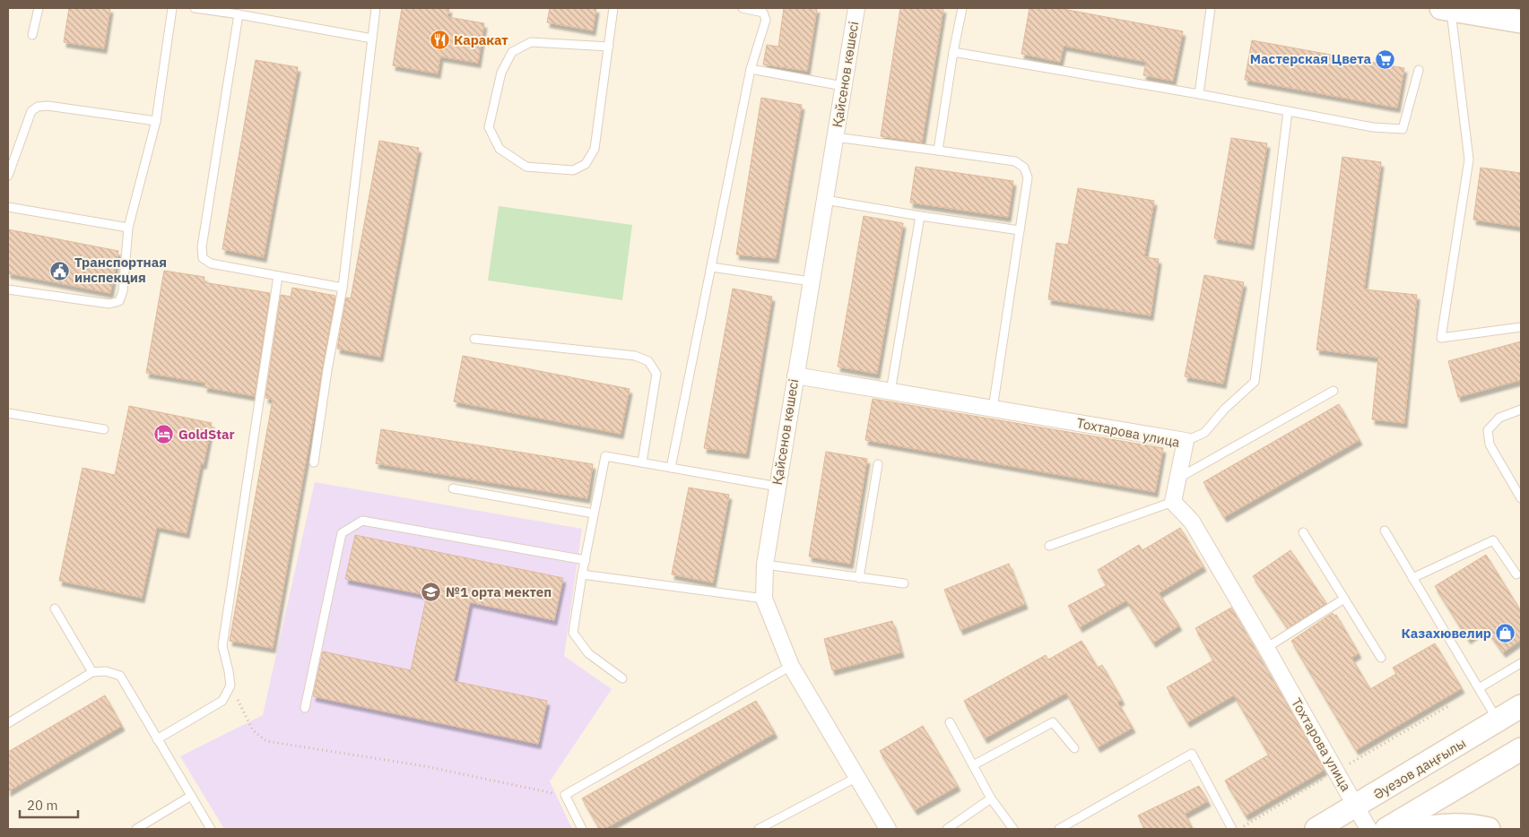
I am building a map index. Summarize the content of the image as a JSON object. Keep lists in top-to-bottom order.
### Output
{
  "streets": {
    "main road": ["Әуезов даңғылы"],
    "street": ["Қайсенов көшесі", "Тохтарова улица"]
  },
  "crossings": [
    ["Қайсенов көшесі", "Тохтарова улица"],
    ["Тохтарова улица", "Әуезов даңғылы"]
  ],
  "places": {
    "restaurant": ["Каракат"],
    "supermarket": ["Мастерская Цвета"],
    "public building": ["Транспортная инспекция"],
    "hotel": ["GoldStar"],
    "school or university": ["№1 орта мектеп"],
    "shop": ["Казахювелир"]
  },
  "scale_bar": "20 m"
}
